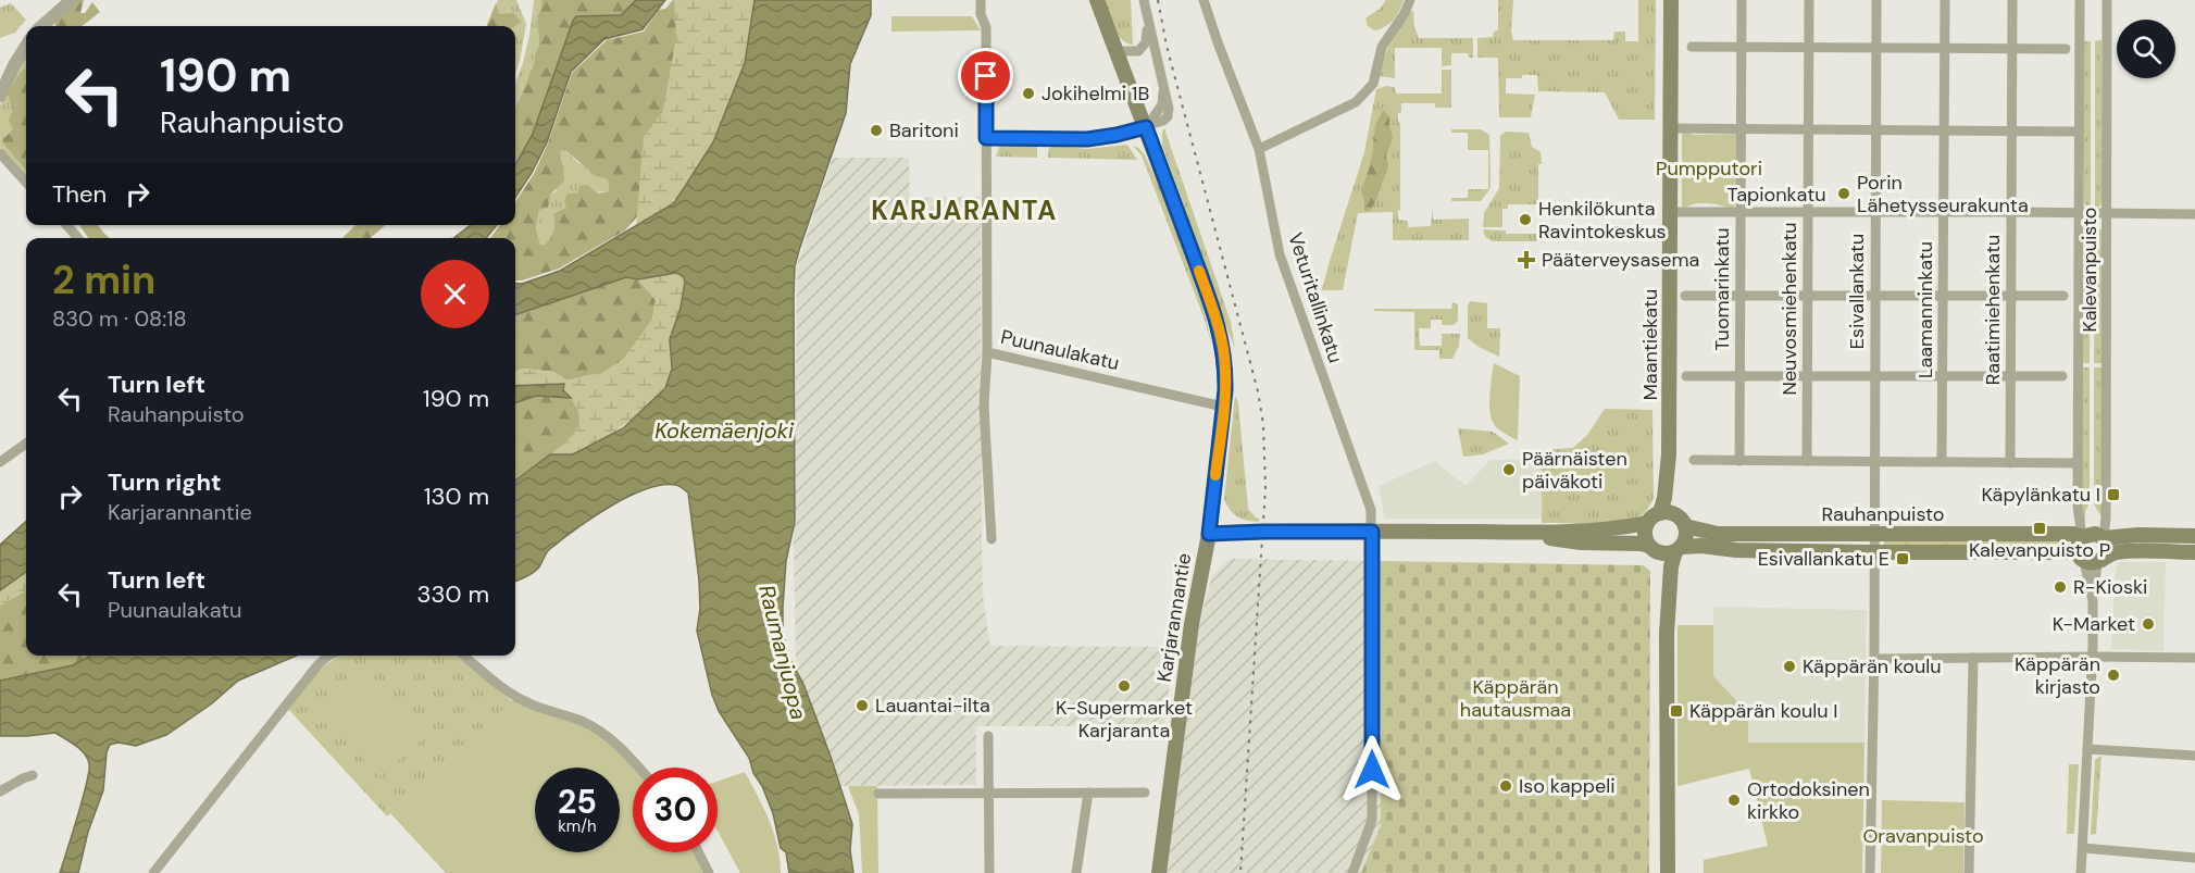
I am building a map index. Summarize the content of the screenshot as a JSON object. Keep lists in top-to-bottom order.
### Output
{
  "streets": {
    "main road": ["Maantiekatu", "Rauhanpuisto", "Karjarannantie"],
    "street": [
      "Tapionkatu",
      "Kalevanpuisto",
      "Tuomarinkatu",
      "Esivallankatu",
      "Veturitallinkatu",
      "Neuvosmiehenkatu",
      "Laamanninkatu",
      "Raatimiehenkatu",
      "Puunaulakatu"
    ]
  },
  "crossings": [
    ["Tapionkatu", "Kalevanpuisto"],
    ["Tapionkatu", "Tuomarinkatu"],
    ["Tapionkatu", "Esivallankatu"],
    ["Tapionkatu", "Neuvosmiehenkatu"],
    ["Tapionkatu", "Laamanninkatu"],
    ["Tapionkatu", "Raatimiehenkatu"],
    ["Tapionkatu", "Maantiekatu"],
    ["Kalevanpuisto", "Rauhanpuisto"],
    ["Esivallankatu", "Rauhanpuisto"],
    ["Maantiekatu", "Rauhanpuisto"],
    ["Puunaulakatu", "Karjarannantie"]
  ],
  "districts": ["KARJARANTA"],
  "water": ["Kokemäenjoki", "Raumanjuopa"],
  "parks": ["Pumpputori", "Käppärän hautausmaa", "Oravanpuisto"],
  "places": {
    "other": [
      "Jokihelmi 1B",
      "Baritoni",
      "Porin Lähetysseurakunta",
      "Henkilökunta Ravintokeskus",
      "Päärnäisten päiväkoti",
      "R-Kioski",
      "K-Market",
      "Käppärän koulu",
      "Käppärän kirjasto",
      "K-Supermarket Karjaranta",
      "Lauantai-ilta",
      "Iso kappeli",
      "Ortodoksinen kirkko"
    ],
    "health": ["Pääterveysasema"],
    "transit": [
      "Käpylänkatu I",
      "Kalevanpuisto P",
      "Esivallankatu E",
      "Käppärän koulu I"
    ]
  },
  "page": {
    "turn": ["190 m", "Rauhanpuisto"],
    "then": "Then",
    "heading": ["2 min", "830 m · 08:18"],
    "list": [
      {
        "name": "Turn left",
        "note": "Rauhanpuisto",
        "value": "190 m"
      },
      {
        "name": "Turn right",
        "note": "Karjarannantie",
        "value": "130 m"
      },
      {
        "name": "Turn left",
        "note": "Puunaulakatu",
        "value": "330 m"
      }
    ],
    "speed": "25 km/h",
    "limit": "30"
  }
}
